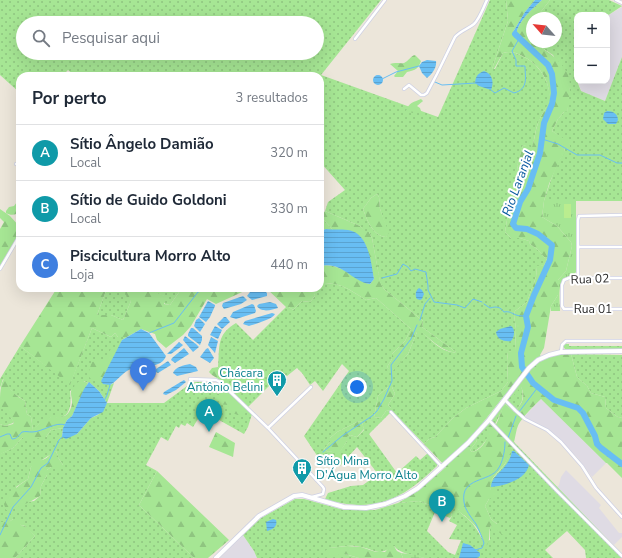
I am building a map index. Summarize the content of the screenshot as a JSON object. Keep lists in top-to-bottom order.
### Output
{
  "streets": {
    "street": ["Rua 02", "Rua 01"]
  },
  "crossings": [
    ["Rua 02", "Rua 01"]
  ],
  "water": ["Rio Laranjal"],
  "places": {
    "building": ["Chácara Antônio Belini", "Sítio Mina D'Água Morro Alto"]
  },
  "north": "top left",
  "page": {
    "map_buttons": ["+", "−"],
    "search": "Pesquisar aqui",
    "heading": ["Por perto", "3 resultados"],
    "list": [
      {
        "mark": "A",
        "name": "Sítio Ângelo Damião",
        "note": "Local",
        "value": "320 m"
      },
      {
        "mark": "B",
        "name": "Sítio de Guido Goldoni",
        "note": "Local",
        "value": "330 m"
      },
      {
        "mark": "C",
        "name": "Piscicultura Morro Alto",
        "note": "Loja",
        "value": "440 m"
      }
    ],
    "pins": ["C", "A", "B"]
  }
}
